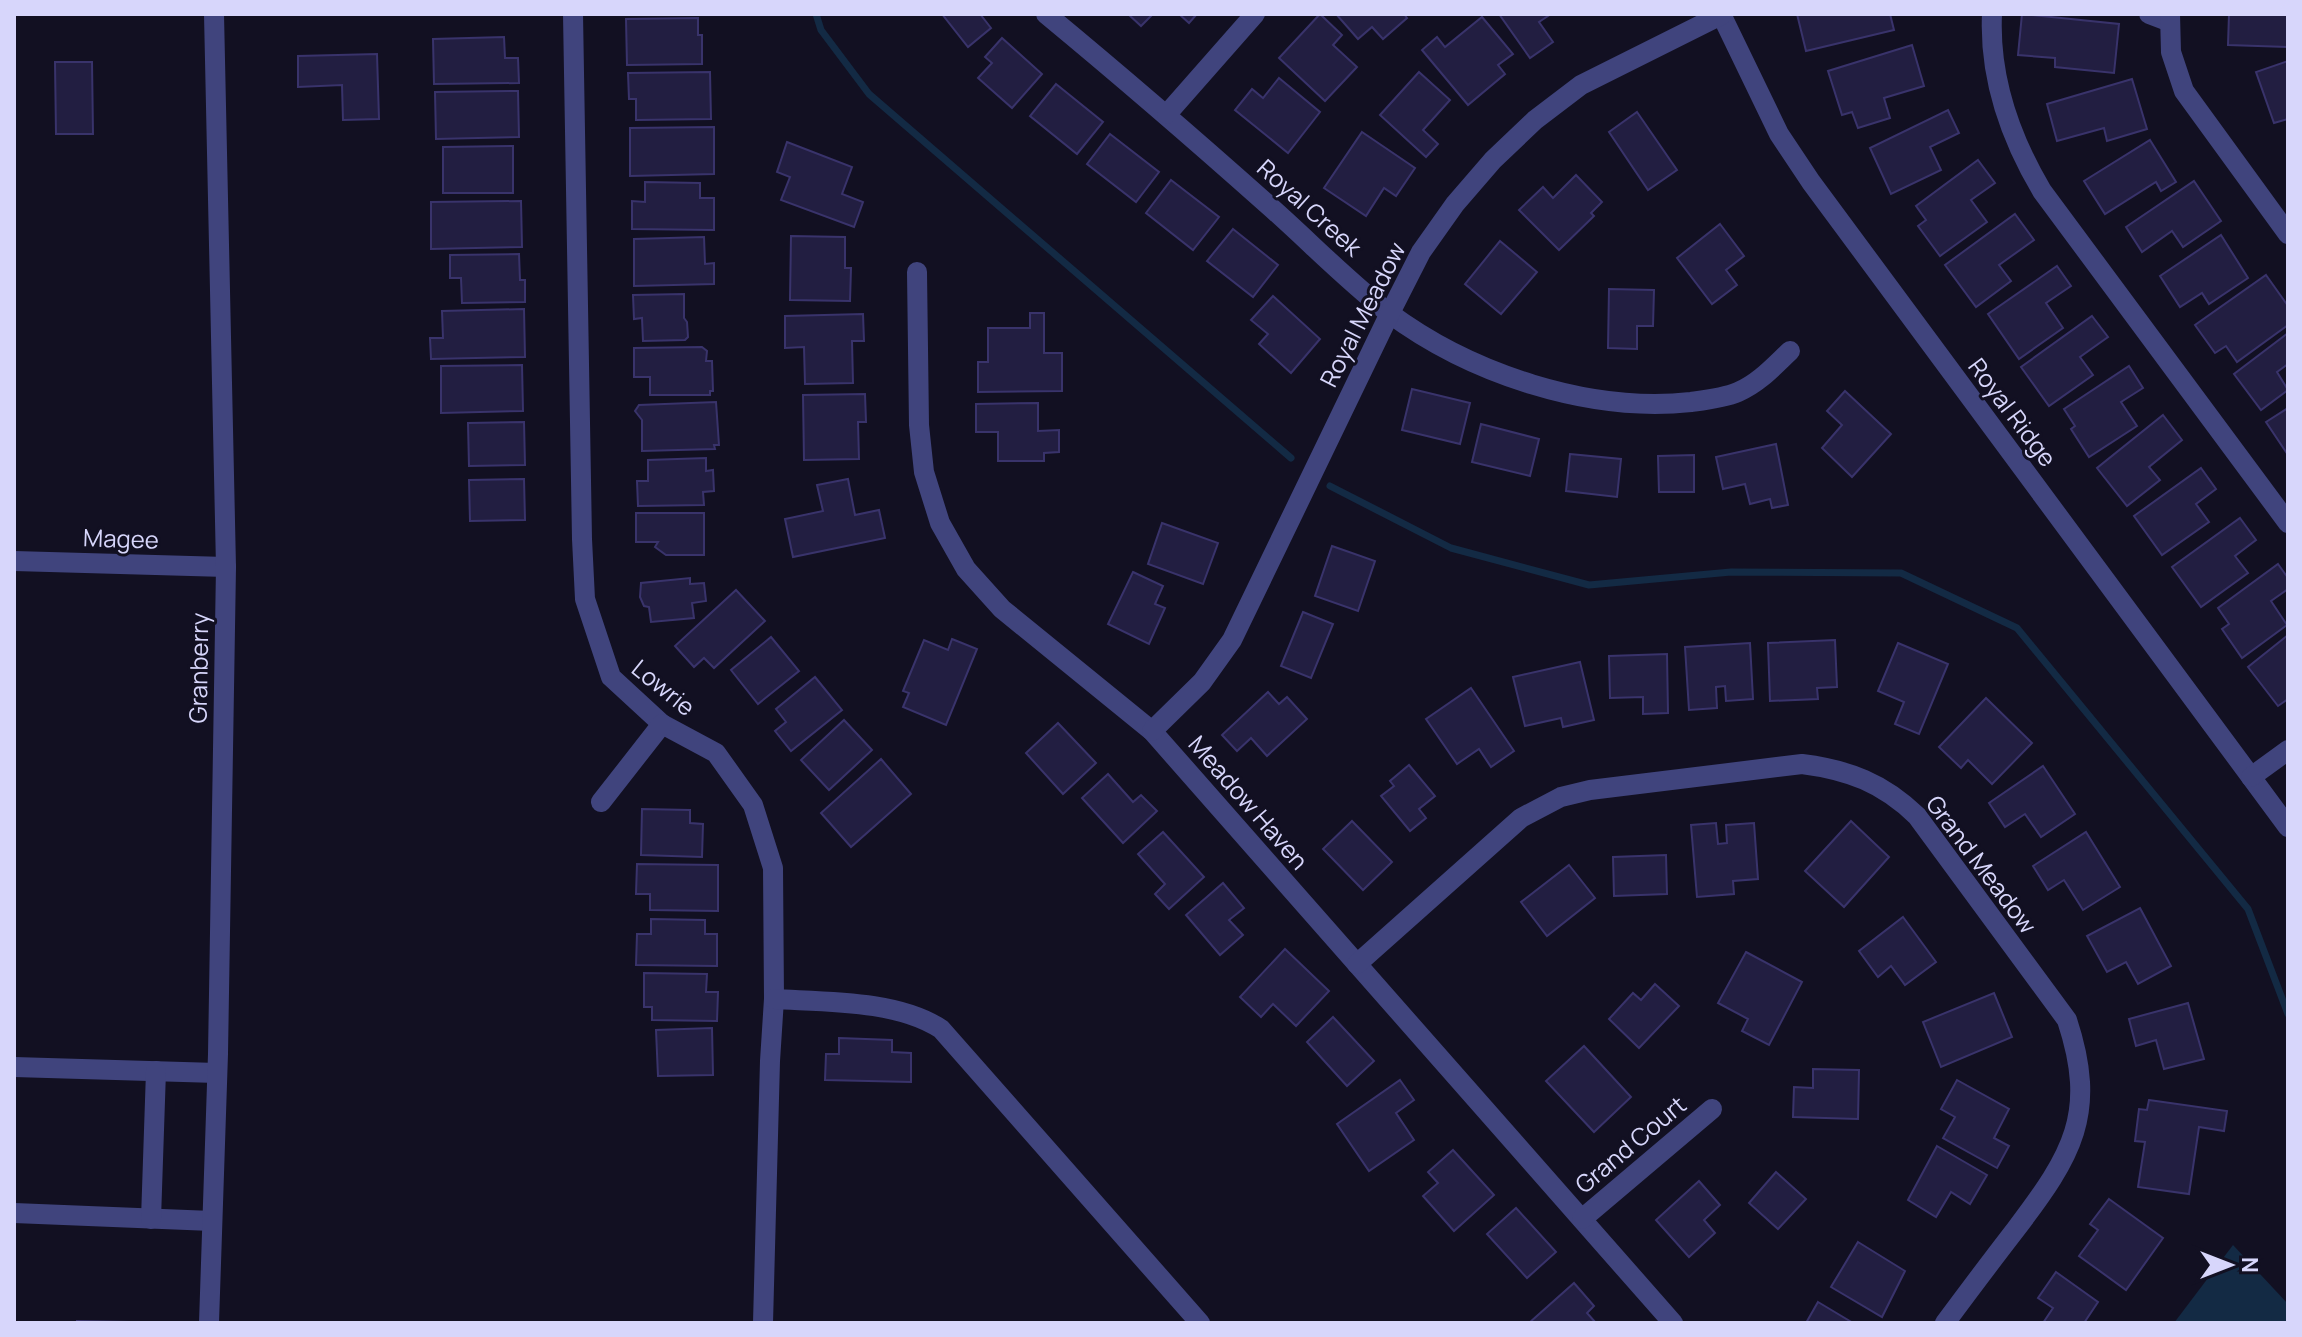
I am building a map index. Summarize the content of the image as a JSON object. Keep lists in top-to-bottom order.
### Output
{
  "streets": {
    "street": [
      "Royal Creek",
      "Royal Meadow",
      "Royal Ridge",
      "Magee",
      "Granberry",
      "Lowrie",
      "Meadow Haven",
      "Grand Meadow",
      "Grand Court"
    ]
  },
  "crossings": [
    ["Royal Creek", "Royal Meadow"],
    ["Royal Meadow", "Royal Ridge"],
    ["Royal Meadow", "Meadow Haven"],
    ["Magee", "Granberry"],
    ["Meadow Haven", "Grand Meadow"],
    ["Meadow Haven", "Grand Court"]
  ],
  "north": "right"
}
